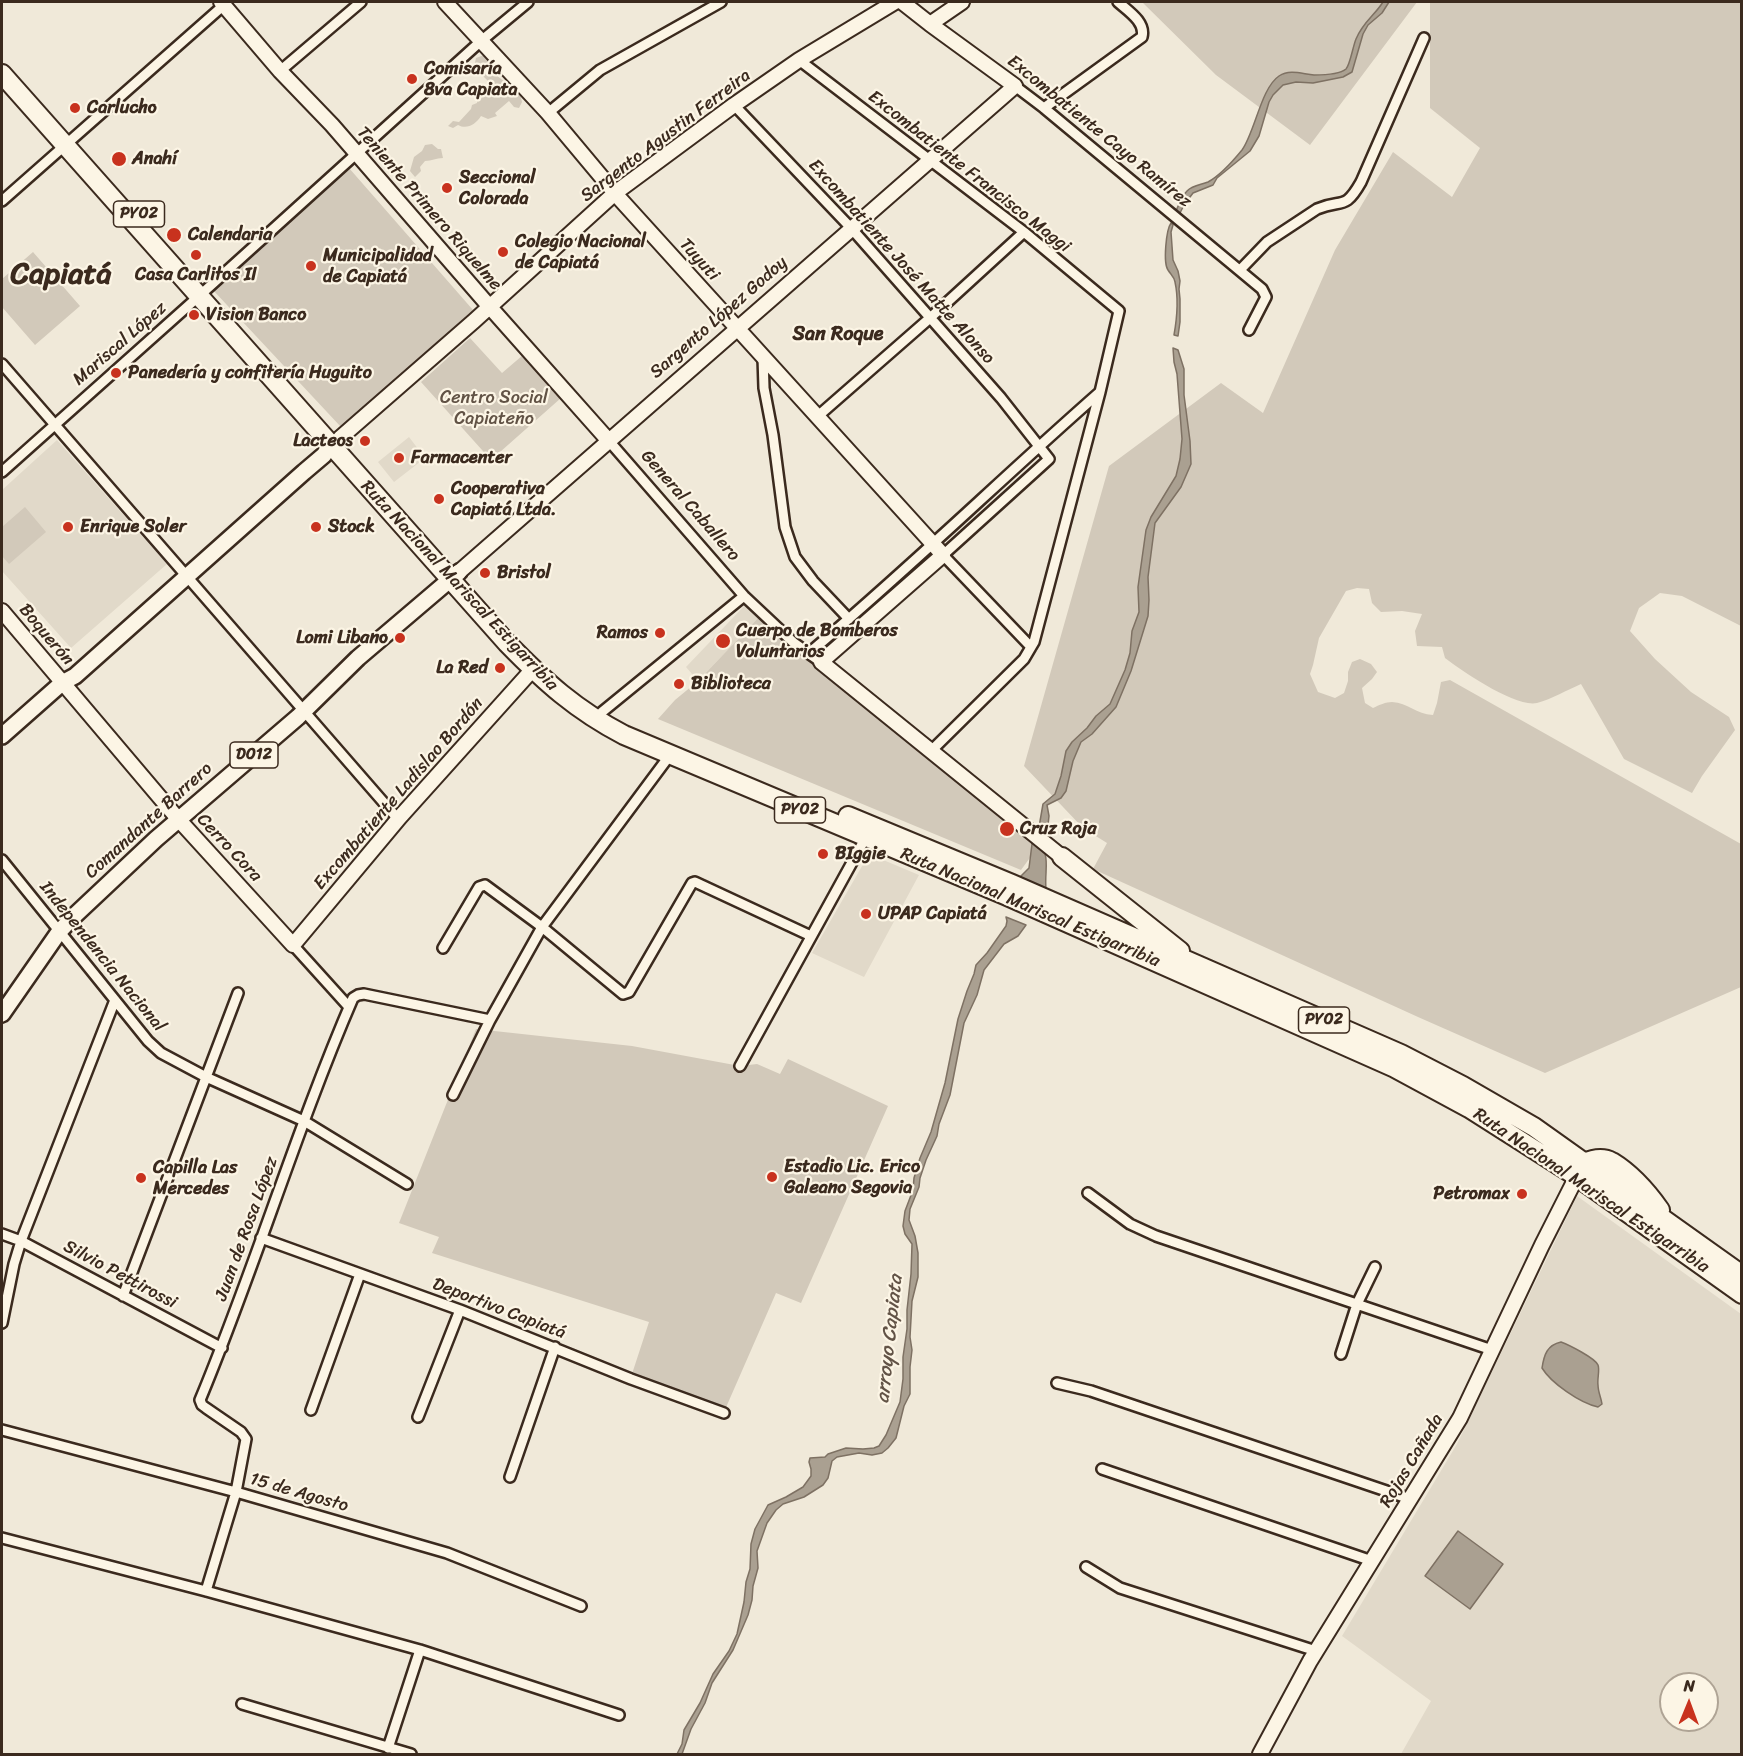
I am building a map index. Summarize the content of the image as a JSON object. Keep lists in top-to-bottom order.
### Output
{
  "streets": {
    "highway": ["PY02", "Ruta Nacional Mariscal Estigarribia"],
    "main road": ["D012", "Comandante Barrero"],
    "street": [
      "Excombatiente Cayo Ramírez",
      "Sargento Agustin Ferreira",
      "Excombatiente Francisco Maggi",
      "Teniente Primero Riquelme",
      "Tuyuti",
      "Excombatiente José Matte Alonso",
      "Sargento López Godoy",
      "Mariscal López",
      "General Caballero",
      "Boquerón",
      "Excombatiente Ladislao Bordón",
      "Cerro Cora",
      "Independencia Nacional",
      "Juan de Rosa López",
      "Silvio Pettirossi",
      "Deportivo Capiatá",
      "Rojas Cañada",
      "15 de Agosto"
    ]
  },
  "crossings": [
    ["Excombatiente Cayo Ramírez", "Sargento López Godoy"],
    ["Sargento Agustin Ferreira", "Excombatiente Francisco Maggi"],
    ["Sargento Agustin Ferreira", "Teniente Primero Riquelme"],
    ["Sargento Agustin Ferreira", "Tuyuti"],
    ["Sargento Agustin Ferreira", "Excombatiente José Matte Alonso"],
    ["Sargento Agustin Ferreira", "Ruta Nacional Mariscal Estigarribia"],
    ["Excombatiente Francisco Maggi", "Sargento López Godoy"],
    ["Teniente Primero Riquelme", "Sargento López Godoy"],
    ["Teniente Primero Riquelme", "Mariscal López"],
    ["Teniente Primero Riquelme", "General Caballero"],
    ["Tuyuti", "Sargento López Godoy"],
    ["Tuyuti", "Mariscal López"],
    ["Excombatiente José Matte Alonso", "Sargento López Godoy"],
    ["Sargento López Godoy", "General Caballero"],
    ["Sargento López Godoy", "Ruta Nacional Mariscal Estigarribia"],
    ["Sargento López Godoy", "Comandante Barrero"],
    ["Mariscal López", "Ruta Nacional Mariscal Estigarribia"],
    ["Ruta Nacional Mariscal Estigarribia", "Excombatiente Ladislao Bordón"],
    ["Ruta Nacional Mariscal Estigarribia", "Comandante Barrero"],
    ["Ruta Nacional Mariscal Estigarribia", "Rojas Cañada"],
    ["Boquerón", "Cerro Cora"],
    ["Excombatiente Ladislao Bordón", "Cerro Cora"],
    ["Comandante Barrero", "Cerro Cora"],
    ["Comandante Barrero", "Independencia Nacional"],
    ["Cerro Cora", "Juan de Rosa López"],
    ["Independencia Nacional", "Juan de Rosa López"],
    ["Juan de Rosa López", "Silvio Pettirossi"],
    ["Juan de Rosa López", "Deportivo Capiatá"],
    ["Juan de Rosa López", "15 de Agosto"]
  ],
  "districts": ["Capiatá", "San Roque"],
  "water": ["arroyo Capiata"],
  "parks": ["Centro Social Capiateño"],
  "places": [
    "Comisaría 8va Capiata",
    "Carlucho",
    "Anahí",
    "Seccional Colorada",
    "Calendaria",
    "Colegio Nacional de Capiatá",
    "Casa Carlitos II",
    "Municipalidad de Capiatá",
    "Vision Banco",
    "Panedería y confitería Huguito",
    "Lacteos",
    "Farmacenter",
    "Cooperativa Capiatá Ltda.",
    "Enrique Soler",
    "Stock",
    "Bristol",
    "Ramos",
    "Lomi Libano",
    "Cuerpo de Bomberos Voluntarios",
    "La Red",
    "Biblioteca",
    "Cruz Roja",
    "BIggie",
    "UPAP Capiatá",
    "Estadio Lic. Erico Galeano Segovia",
    "Capilla Las Mercedes",
    "Petromax"
  ],
  "north": "top"
}
